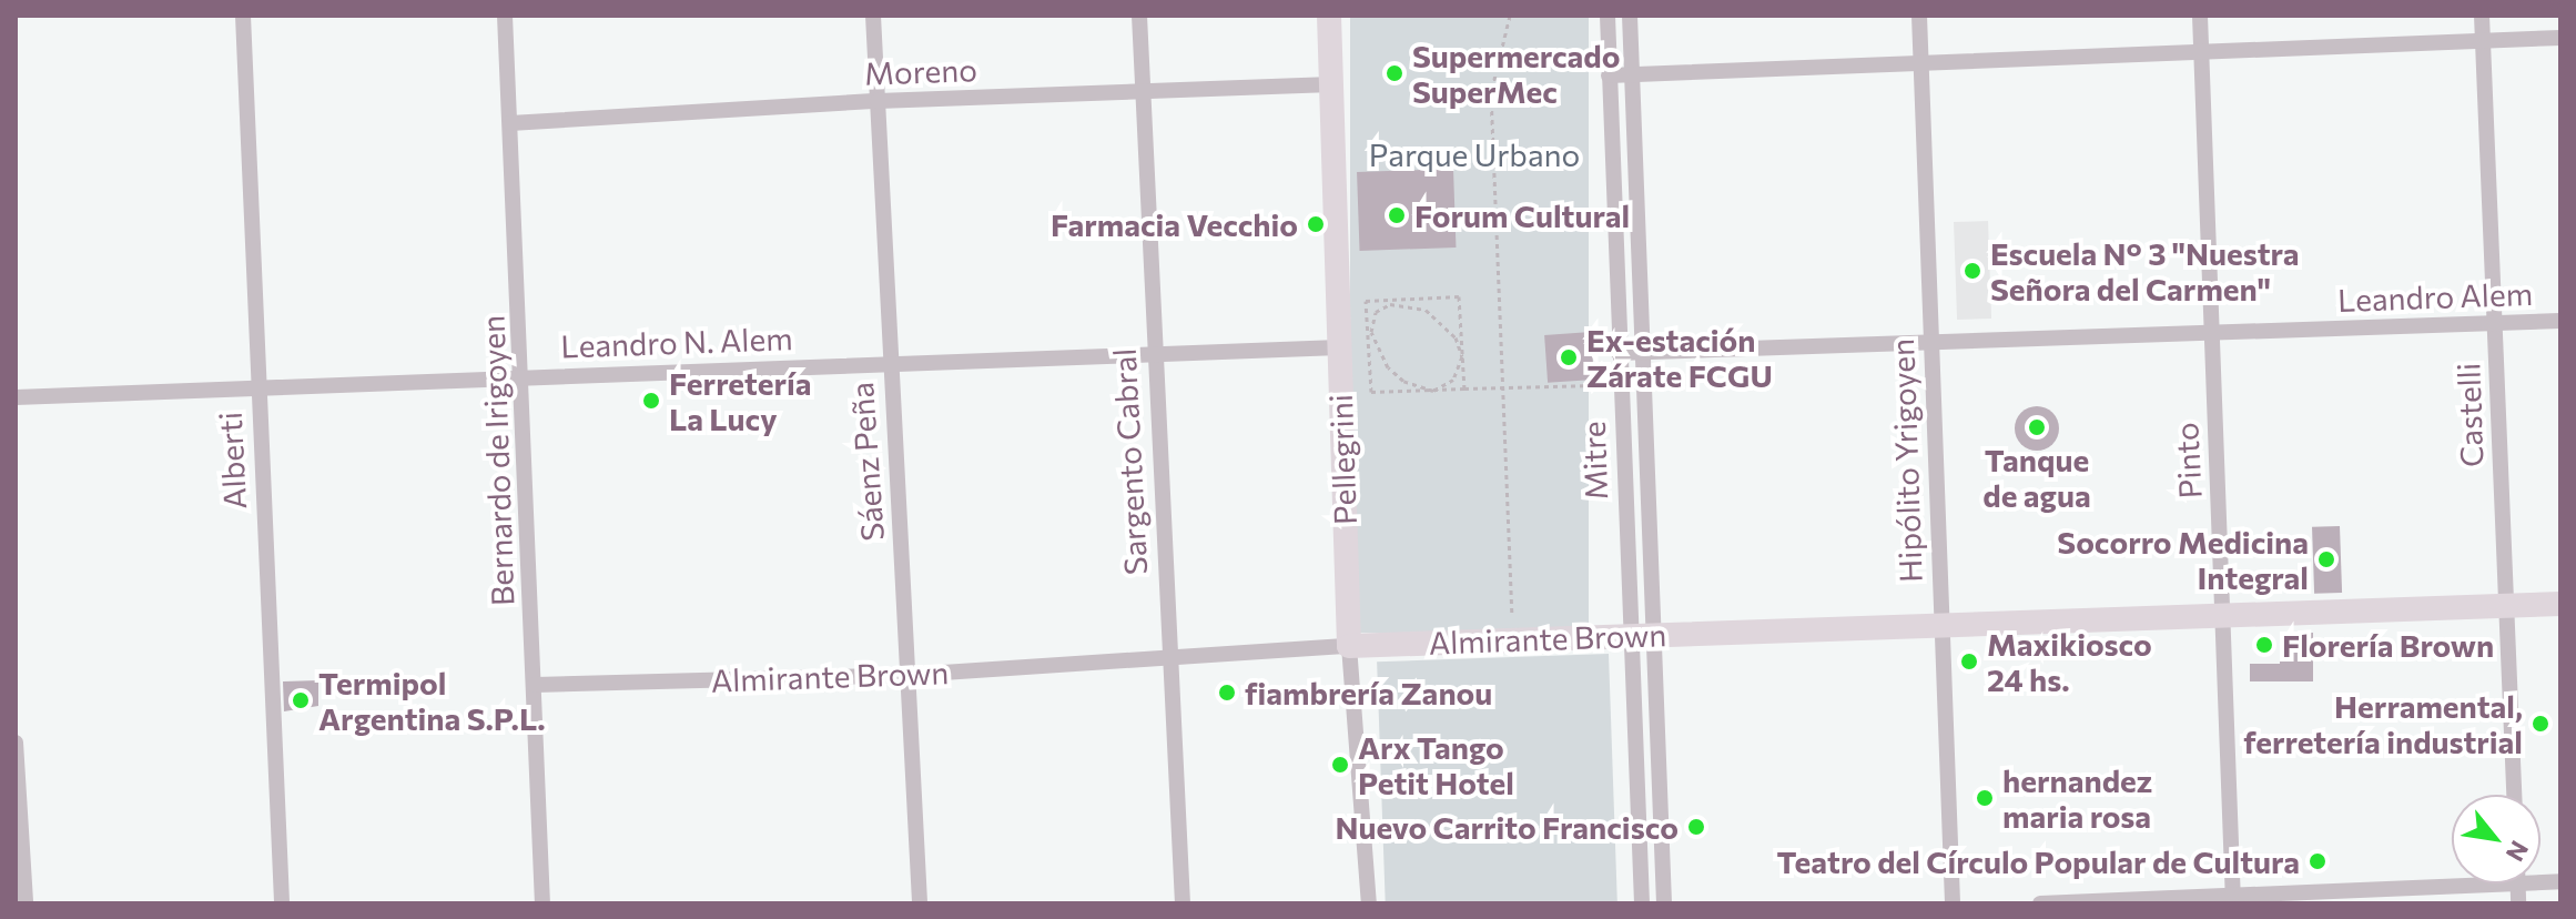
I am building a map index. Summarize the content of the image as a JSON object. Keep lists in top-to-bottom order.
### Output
{
  "streets": {
    "street": [
      "Moreno",
      "Leandro Alem",
      "Leandro N. Alem",
      "Castelli",
      "Pellegrini",
      "Alberti",
      "Bernardo de Irigoyen",
      "Mitre",
      "Hipólito Yrigoyen",
      "Pinto",
      "Sáenz Peña",
      "Sargento Cabral",
      "Almirante Brown"
    ]
  },
  "crossings": [
    ["Moreno", "Pellegrini"],
    ["Moreno", "Bernardo de Irigoyen"],
    ["Moreno", "Sáenz Peña"],
    ["Moreno", "Sargento Cabral"],
    ["Leandro Alem", "Castelli"],
    ["Leandro Alem", "Mitre"],
    ["Leandro Alem", "Hipólito Yrigoyen"],
    ["Leandro Alem", "Pinto"],
    ["Leandro N. Alem", "Pellegrini"],
    ["Leandro N. Alem", "Alberti"],
    ["Leandro N. Alem", "Bernardo de Irigoyen"],
    ["Leandro N. Alem", "Sáenz Peña"],
    ["Leandro N. Alem", "Sargento Cabral"],
    ["Castelli", "Almirante Brown"],
    ["Pellegrini", "Almirante Brown"],
    ["Bernardo de Irigoyen", "Almirante Brown"],
    ["Mitre", "Almirante Brown"],
    ["Hipólito Yrigoyen", "Almirante Brown"],
    ["Pinto", "Almirante Brown"],
    ["Sáenz Peña", "Almirante Brown"],
    ["Sargento Cabral", "Almirante Brown"]
  ],
  "parks": ["Parque Urbano"],
  "places": [
    "Supermercado SuperMec",
    "Forum Cultural",
    "Farmacia Vecchio",
    "Escuela N° 3 \"Nuestra Señora del Carmen\"",
    "Ex-estación Zárate FCGU",
    "Ferretería La Lucy",
    "Tanque de agua",
    "Socorro Medicina Integral",
    "Florería Brown",
    "Maxikiosco 24 hs.",
    "fiambrería Zanou",
    "Termipol Argentina S.P.L.",
    "Herramental, ferretería industrial",
    "Arx Tango Petit Hotel",
    "hernandez maria rosa",
    "Nuevo Carrito Francisco",
    "Teatro del Círculo Popular de Cultura"
  ],
  "north": "bottom right"
}
